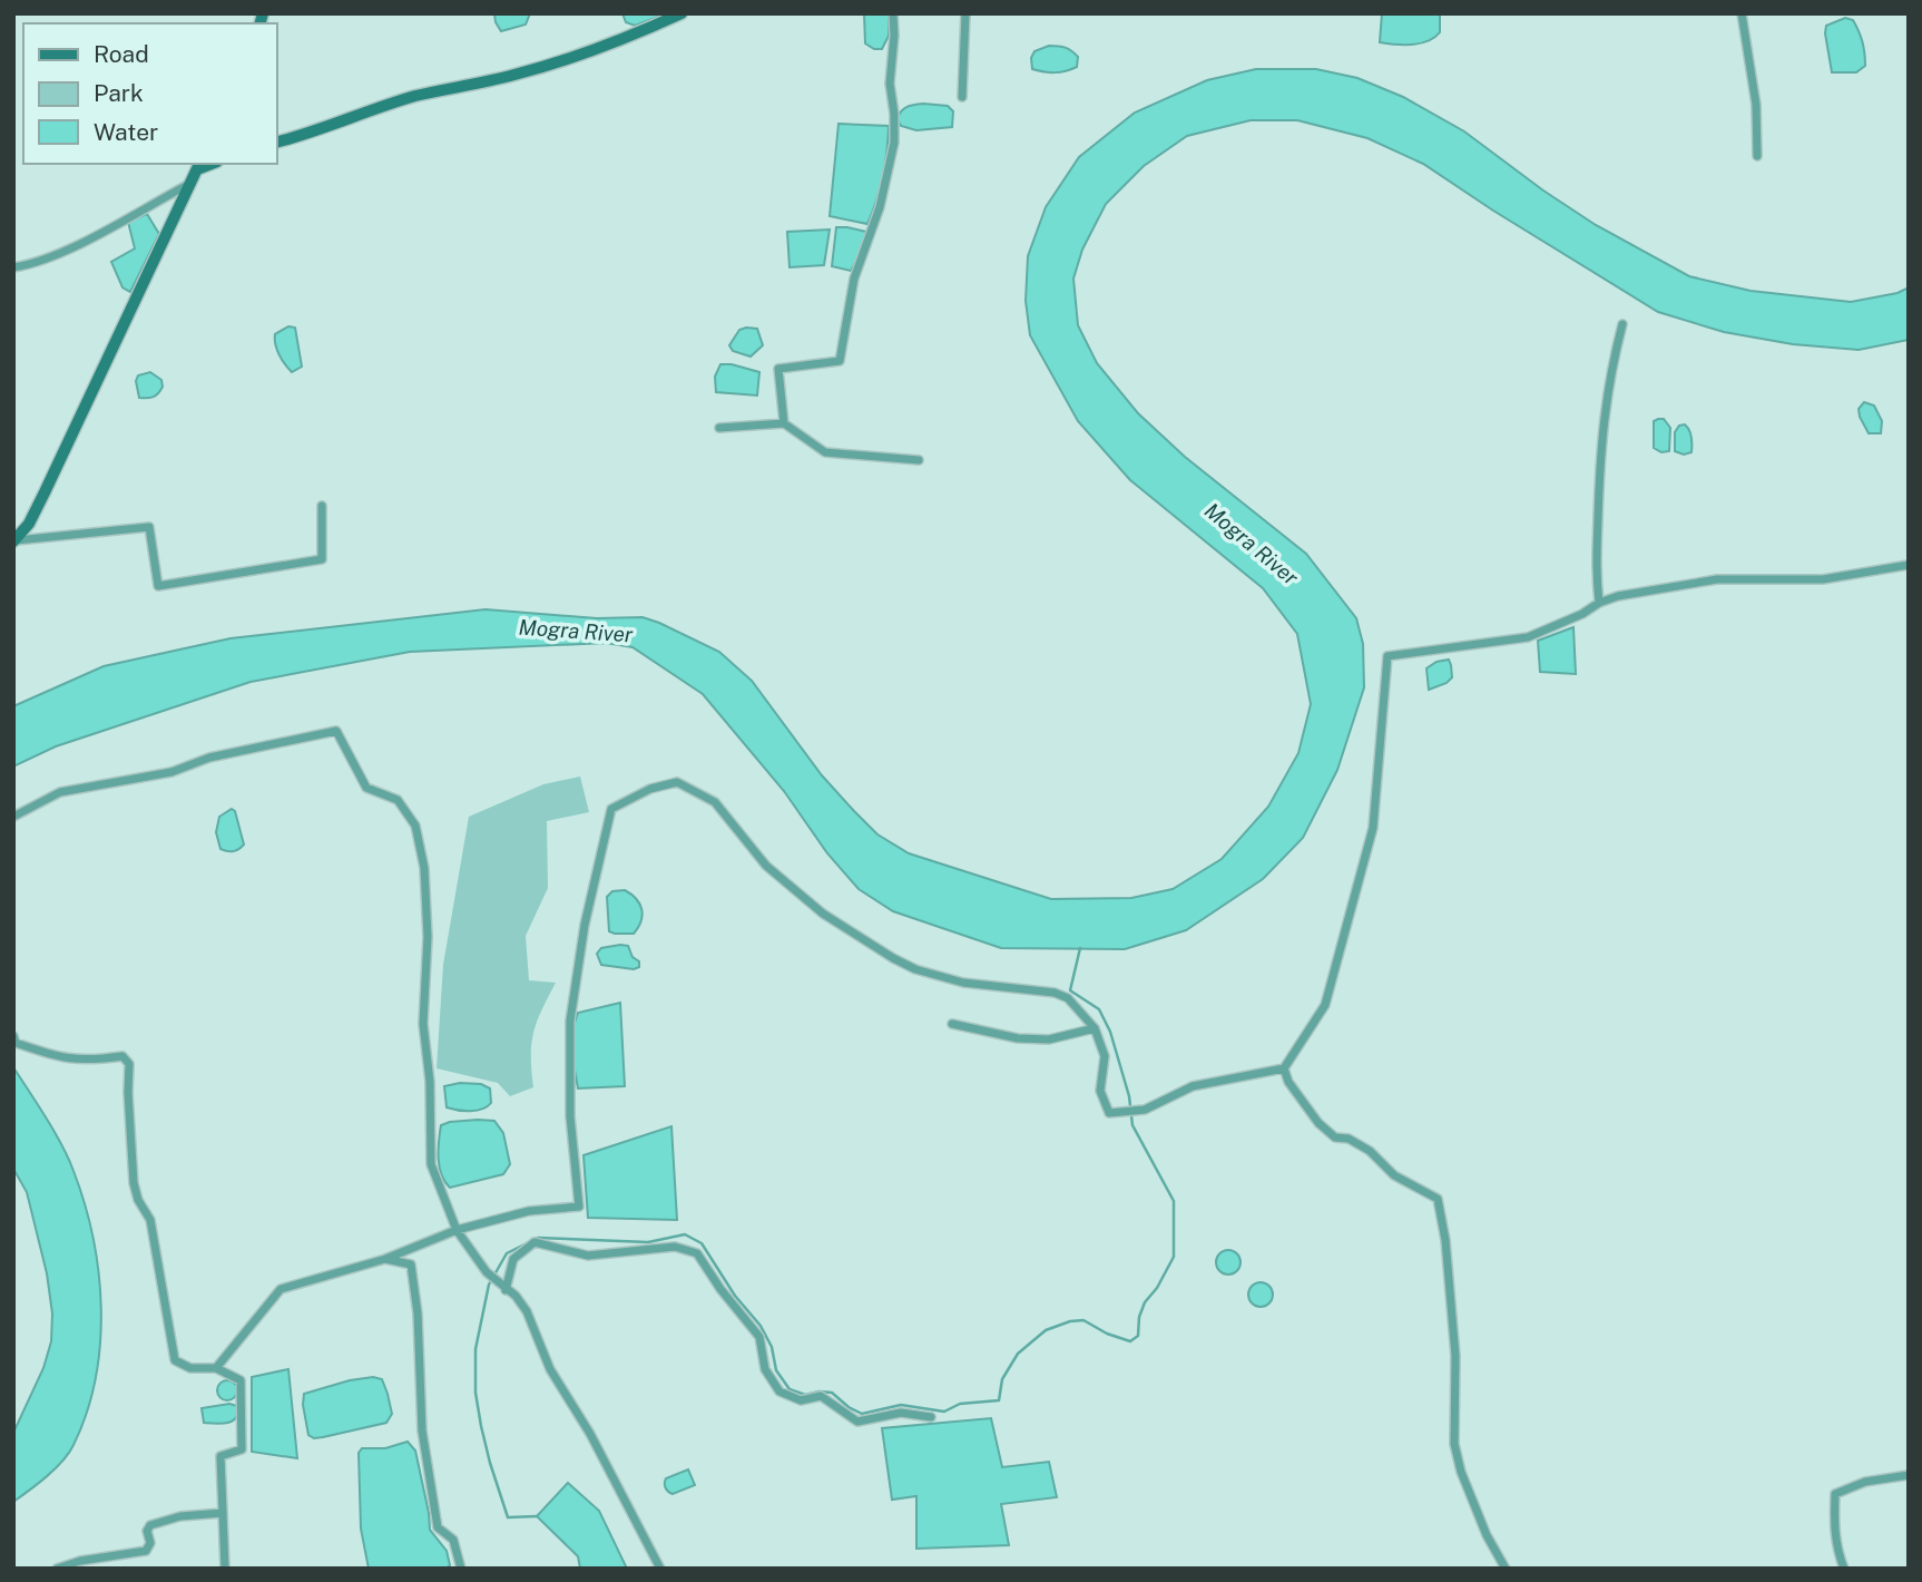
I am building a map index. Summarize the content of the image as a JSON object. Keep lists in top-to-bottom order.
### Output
{
  "water": ["Mogra River"],
  "legend": ["Road", "Park", "Water"]
}
